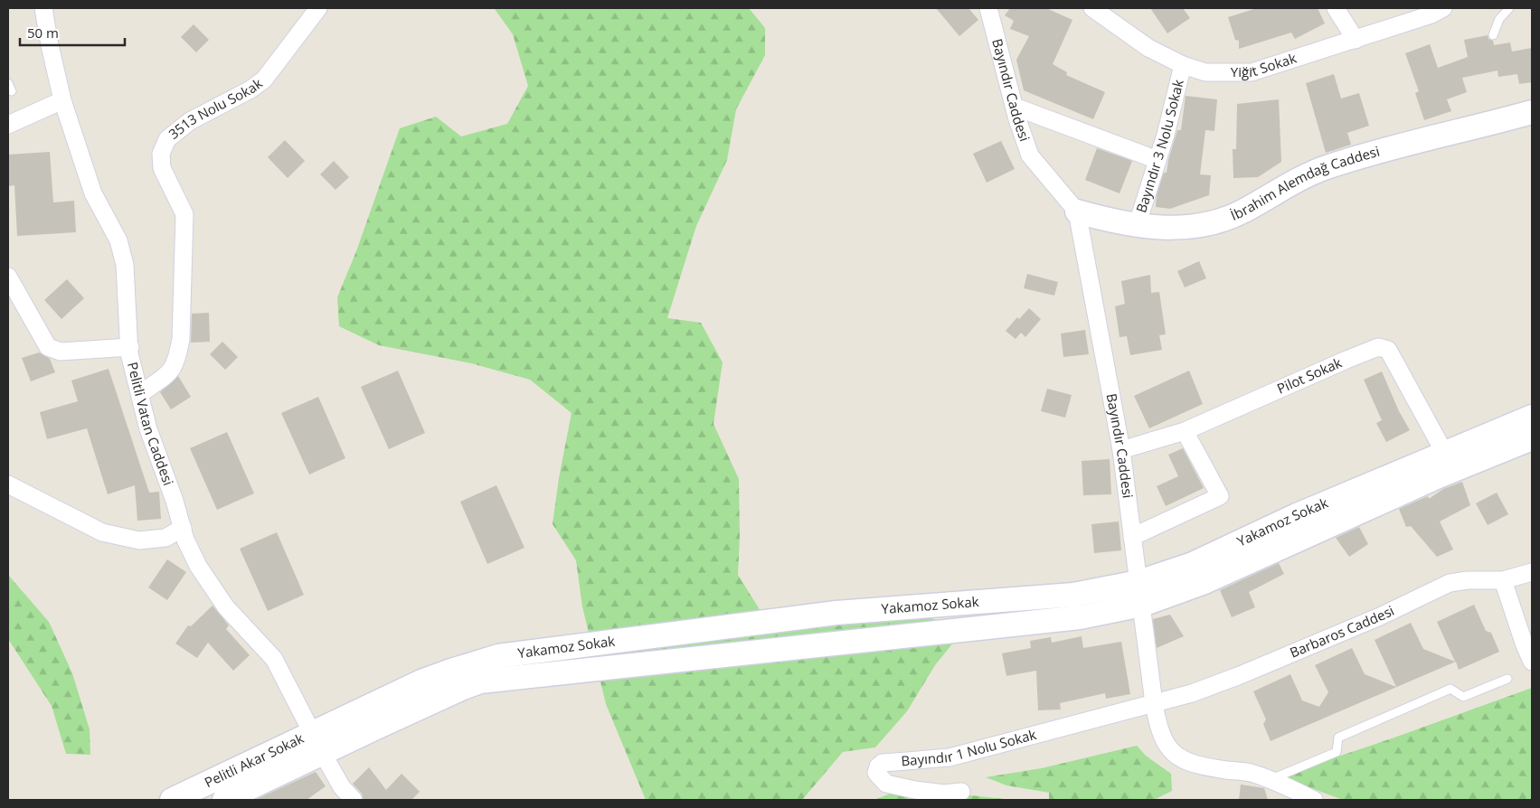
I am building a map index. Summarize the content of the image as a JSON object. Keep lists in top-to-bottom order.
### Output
{
  "streets": {
    "main road": ["İbrahim Alemdağ Caddesi", "Yakamoz Sokak", "Pelitli Akar Sokak"],
    "street": [
      "Yiğit Sokak",
      "Bayındır Caddesi",
      "3513 Nolu Sokak",
      "Bayındır 3 Nolu Sokak",
      "Pilot Sokak",
      "Pelitli Vatan Caddesi",
      "Barbaros Caddesi",
      "Bayındır 1 Nolu Sokak"
    ]
  },
  "crossings": [
    ["Yiğit Sokak", "Bayındır 3 Nolu Sokak"],
    ["Bayındır Caddesi", "İbrahim Alemdağ Caddesi"],
    ["Bayındır Caddesi", "Pilot Sokak"],
    ["Bayındır Caddesi", "Yakamoz Sokak"],
    ["Bayındır Caddesi", "Barbaros Caddesi"],
    ["Bayındır Caddesi", "Bayındır 1 Nolu Sokak"],
    ["3513 Nolu Sokak", "Pelitli Vatan Caddesi"],
    ["Bayındır 3 Nolu Sokak", "İbrahim Alemdağ Caddesi"],
    ["Pilot Sokak", "Yakamoz Sokak"],
    ["Pelitli Vatan Caddesi", "Yakamoz Sokak"],
    ["Pelitli Vatan Caddesi", "Pelitli Akar Sokak"],
    ["Yakamoz Sokak", "Pelitli Akar Sokak"],
    ["Barbaros Caddesi", "Bayındır 1 Nolu Sokak"]
  ],
  "scale_bar": "50 m"
}
